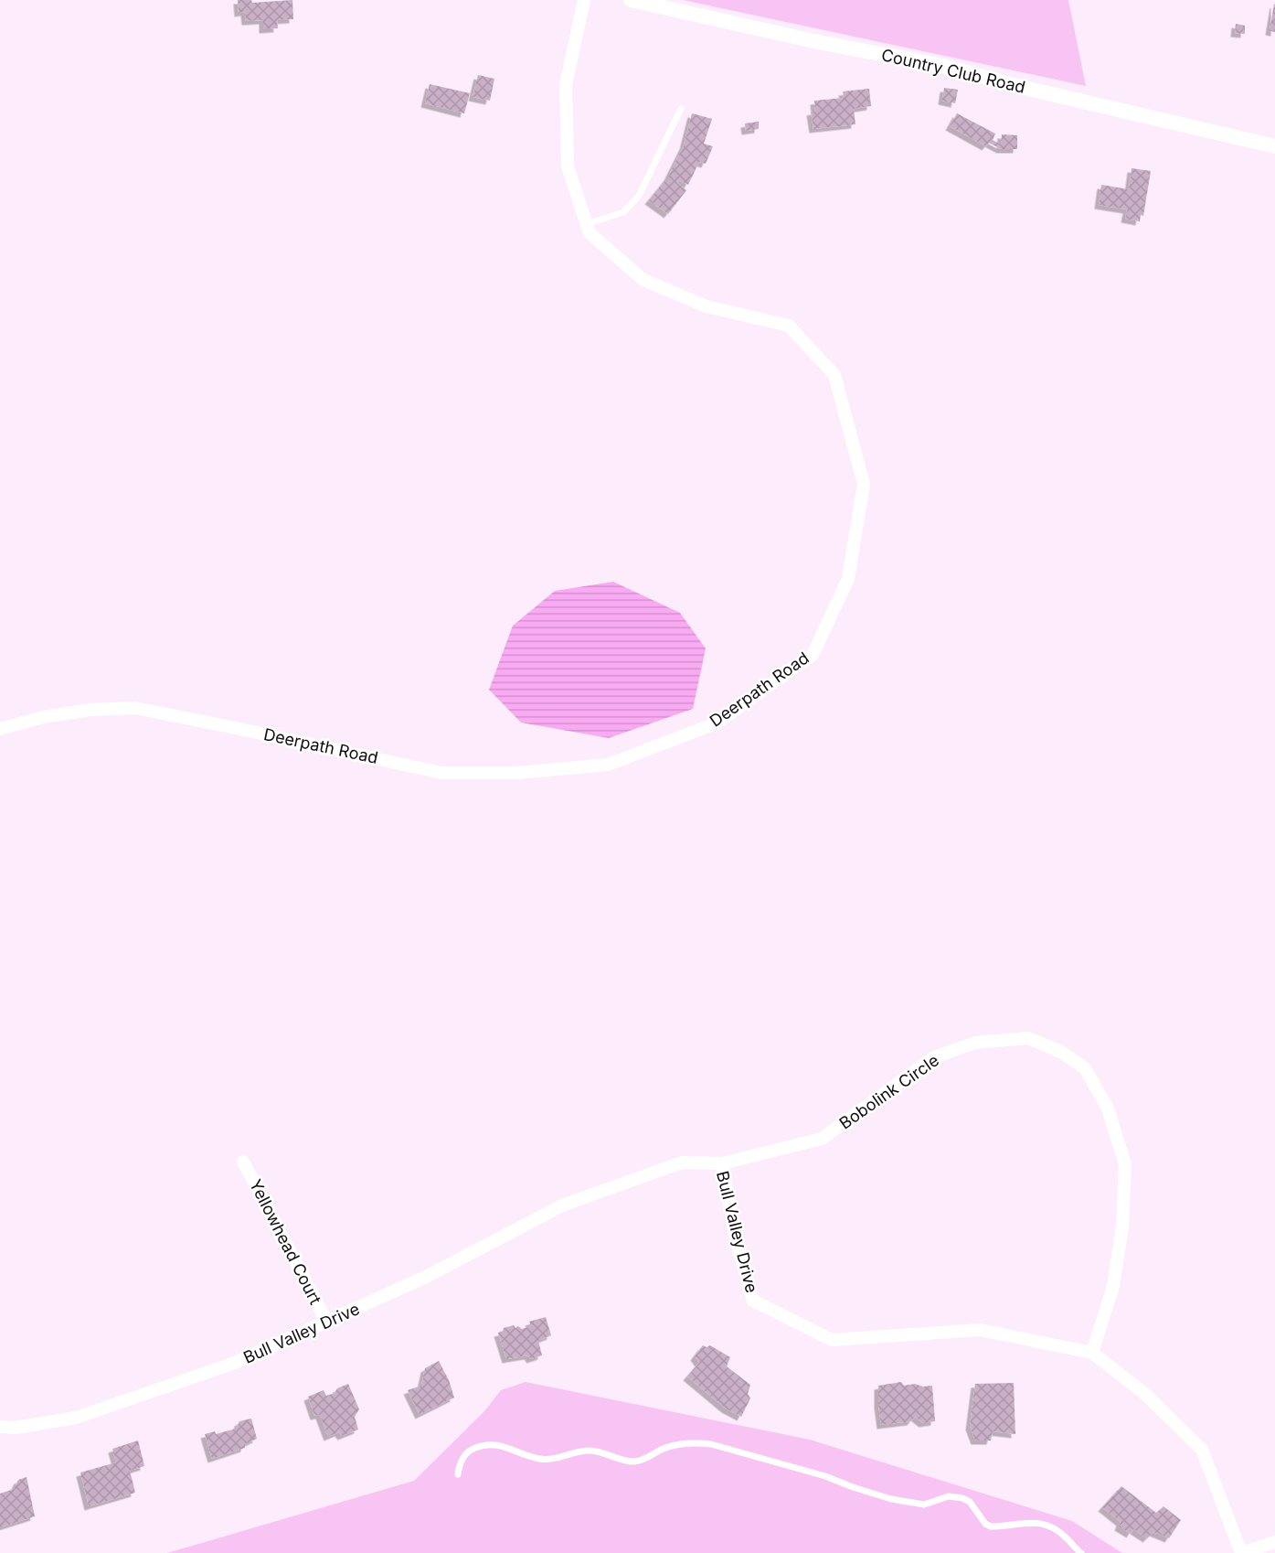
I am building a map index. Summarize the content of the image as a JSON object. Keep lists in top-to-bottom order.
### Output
{
  "streets": {
    "street": [
      "Country Club Road",
      "Deerpath Road",
      "Bobolink Circle",
      "Bull Valley Drive",
      "Yellowhead Court"
    ]
  },
  "crossings": [
    ["Bobolink Circle", "Bull Valley Drive"],
    ["Bull Valley Drive", "Yellowhead Court"]
  ]
}
